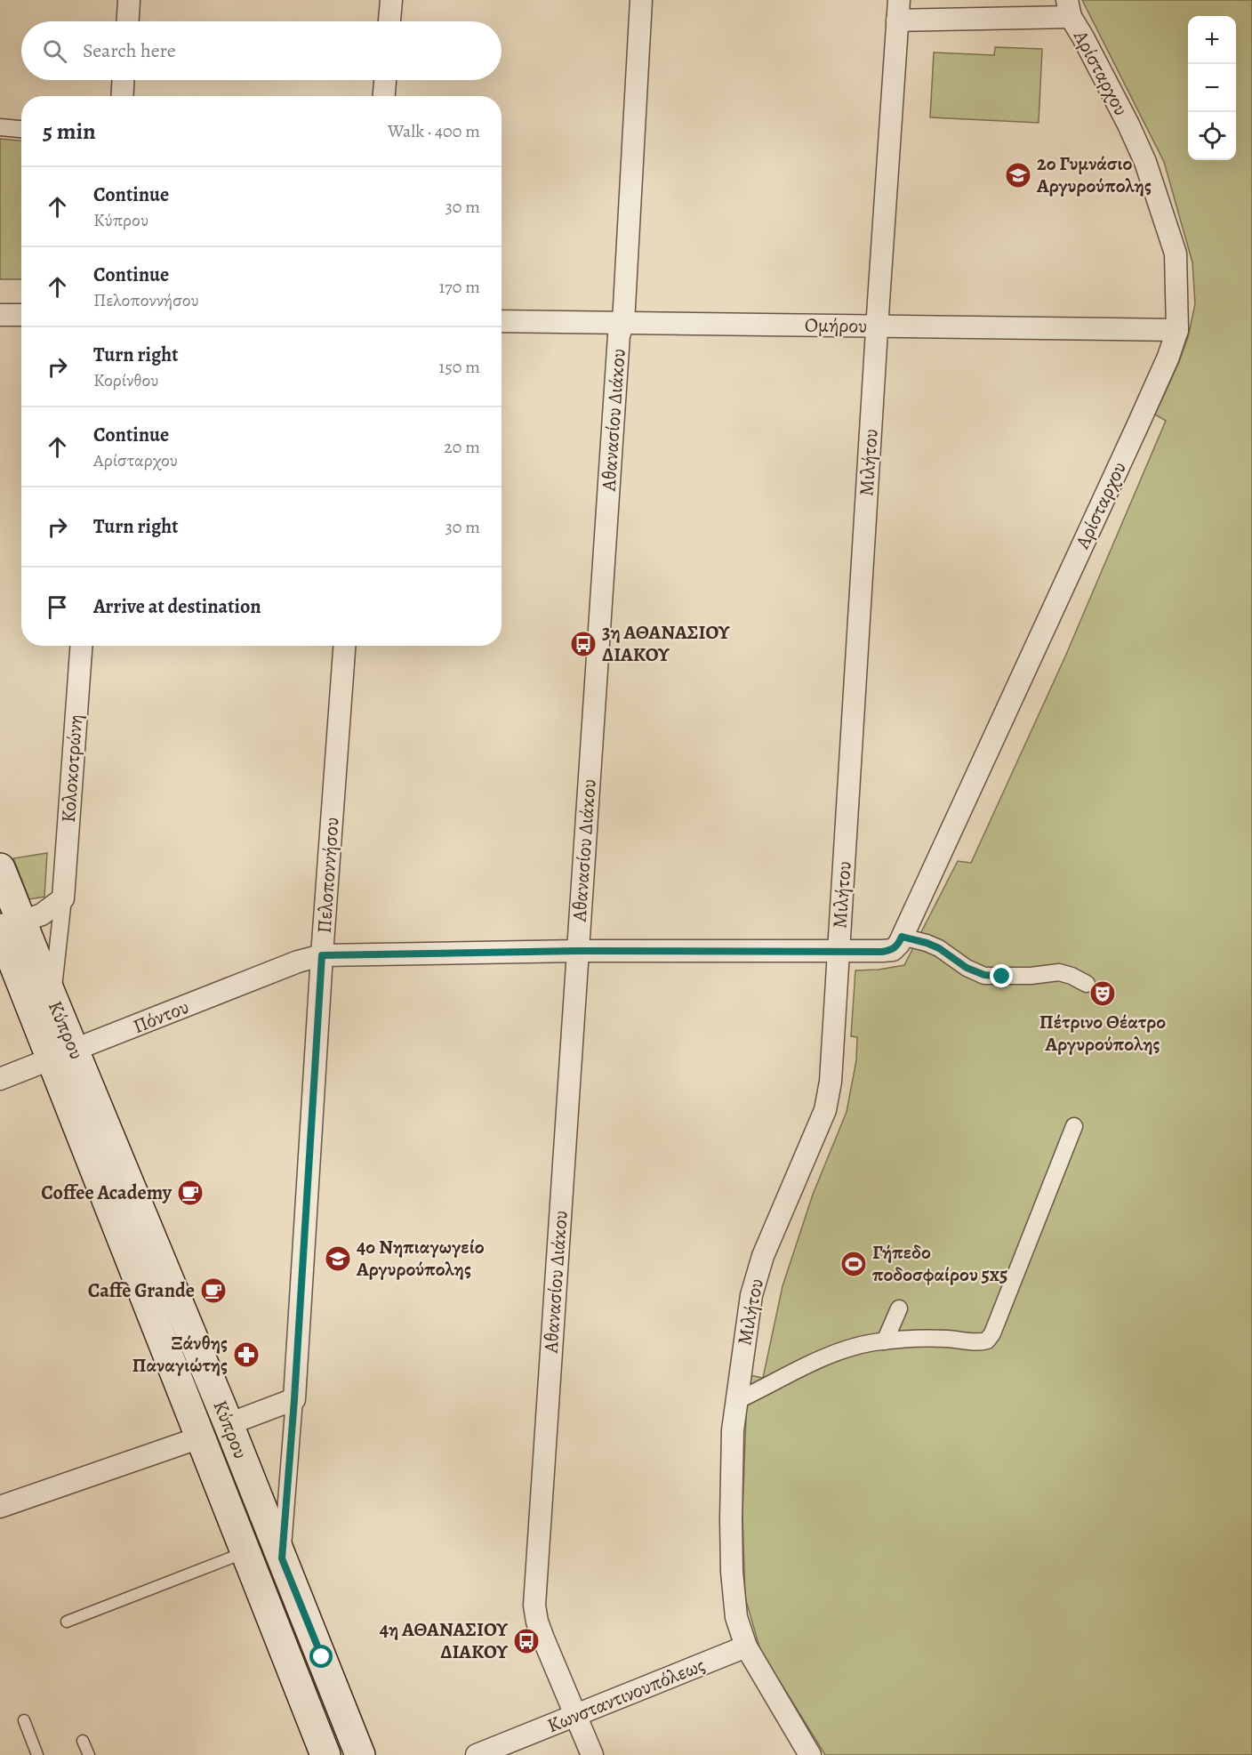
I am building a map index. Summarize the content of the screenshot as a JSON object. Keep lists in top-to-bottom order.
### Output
{
  "streets": {
    "main road": ["Κύπρου"],
    "street": [
      "Αρίσταρχου",
      "Ομήρου",
      "Αθανασίου Διάκου",
      "Μιλήτου",
      "Κολοκοτρώνη",
      "Πελοποννήσου",
      "Πόντου",
      "Κωνσταντινουπόλεως"
    ]
  },
  "crossings": [
    ["Αρίσταρχου", "Ομήρου"],
    ["Αρίσταρχου", "Μιλήτου"],
    ["Αρίσταρχου", "Πόντου"],
    ["Ομήρου", "Αθανασίου Διάκου"],
    ["Ομήρου", "Μιλήτου"],
    ["Αθανασίου Διάκου", "Πόντου"],
    ["Αθανασίου Διάκου", "Κωνσταντινουπόλεως"],
    ["Μιλήτου", "Πόντου"],
    ["Μιλήτου", "Κωνσταντινουπόλεως"],
    ["Κολοκοτρώνη", "Κύπρου"],
    ["Πελοποννήσου", "Πόντου"],
    ["Πελοποννήσου", "Κύπρου"],
    ["Πόντου", "Κύπρου"]
  ],
  "places": {
    "school or university": ["2ο Γυμνάσιο Αργυρούπολης", "4ο Νηπιαγωγείο Αργυρούπολης"],
    "bus stop": ["3η ΑΘΑΝΑΣΙΟΥ ΔΙΑΚΟΥ", "4η ΑΘΑΝΑΣΙΟΥ ΔΙΑΚΟΥ"],
    "theatre": ["Πέτρινο Θέατρο Αργυρούπολης"],
    "cafe": ["Coffee Academy", "Caffè Grande"],
    "sports": ["Γήπεδο ποδοσφαίρου 5x5"],
    "pharmacy": ["Ξάνθης Παναγιώτης"]
  },
  "page": {
    "map_buttons": ["+", "−"],
    "search": "Search here",
    "heading": ["5 min", "Walk · 400 m"],
    "list": [
      ["Continue", "Κύπρου", "30 m"],
      ["Continue", "Πελοποννήσου", "170 m"],
      ["Turn right", "Κορίνθου", "150 m"],
      ["Continue", "Αρίσταρχου", "20 m"],
      ["Turn right", "30 m"],
      "Arrive at destination"
    ]
  }
}
